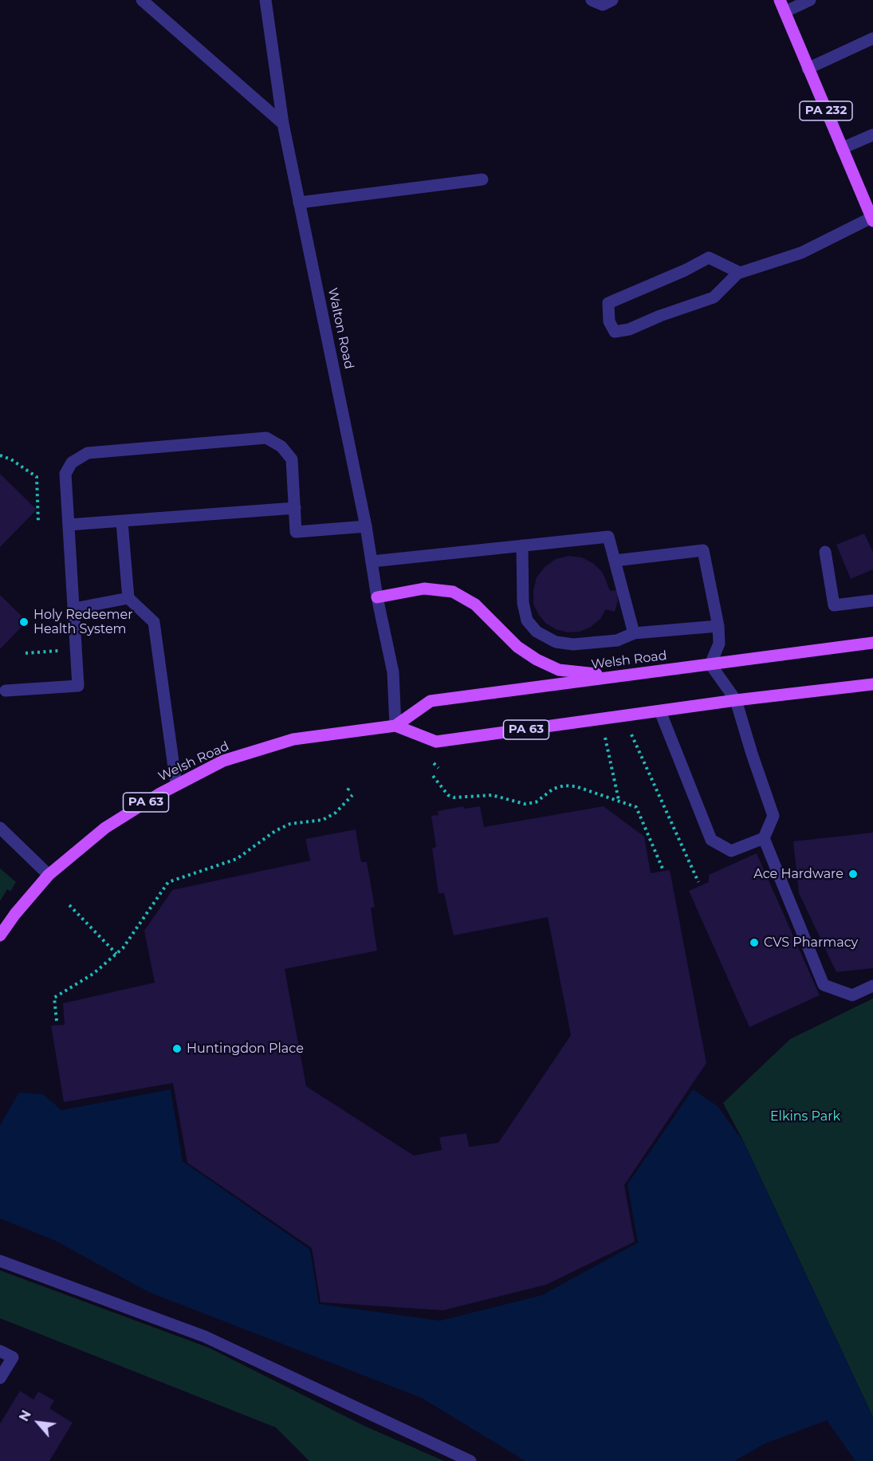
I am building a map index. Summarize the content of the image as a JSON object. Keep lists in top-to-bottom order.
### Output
{
  "streets": {
    "main road": ["PA 232", "Welsh Road", "PA 63"],
    "street": ["Walton Road"]
  },
  "crossings": [
    ["Walton Road", "Welsh Road"]
  ],
  "parks": ["Elkins Park"],
  "places": [
    "Holy Redeemer Health System",
    "Ace Hardware",
    "CVS Pharmacy",
    "Huntingdon Place"
  ],
  "north": "top left"
}
